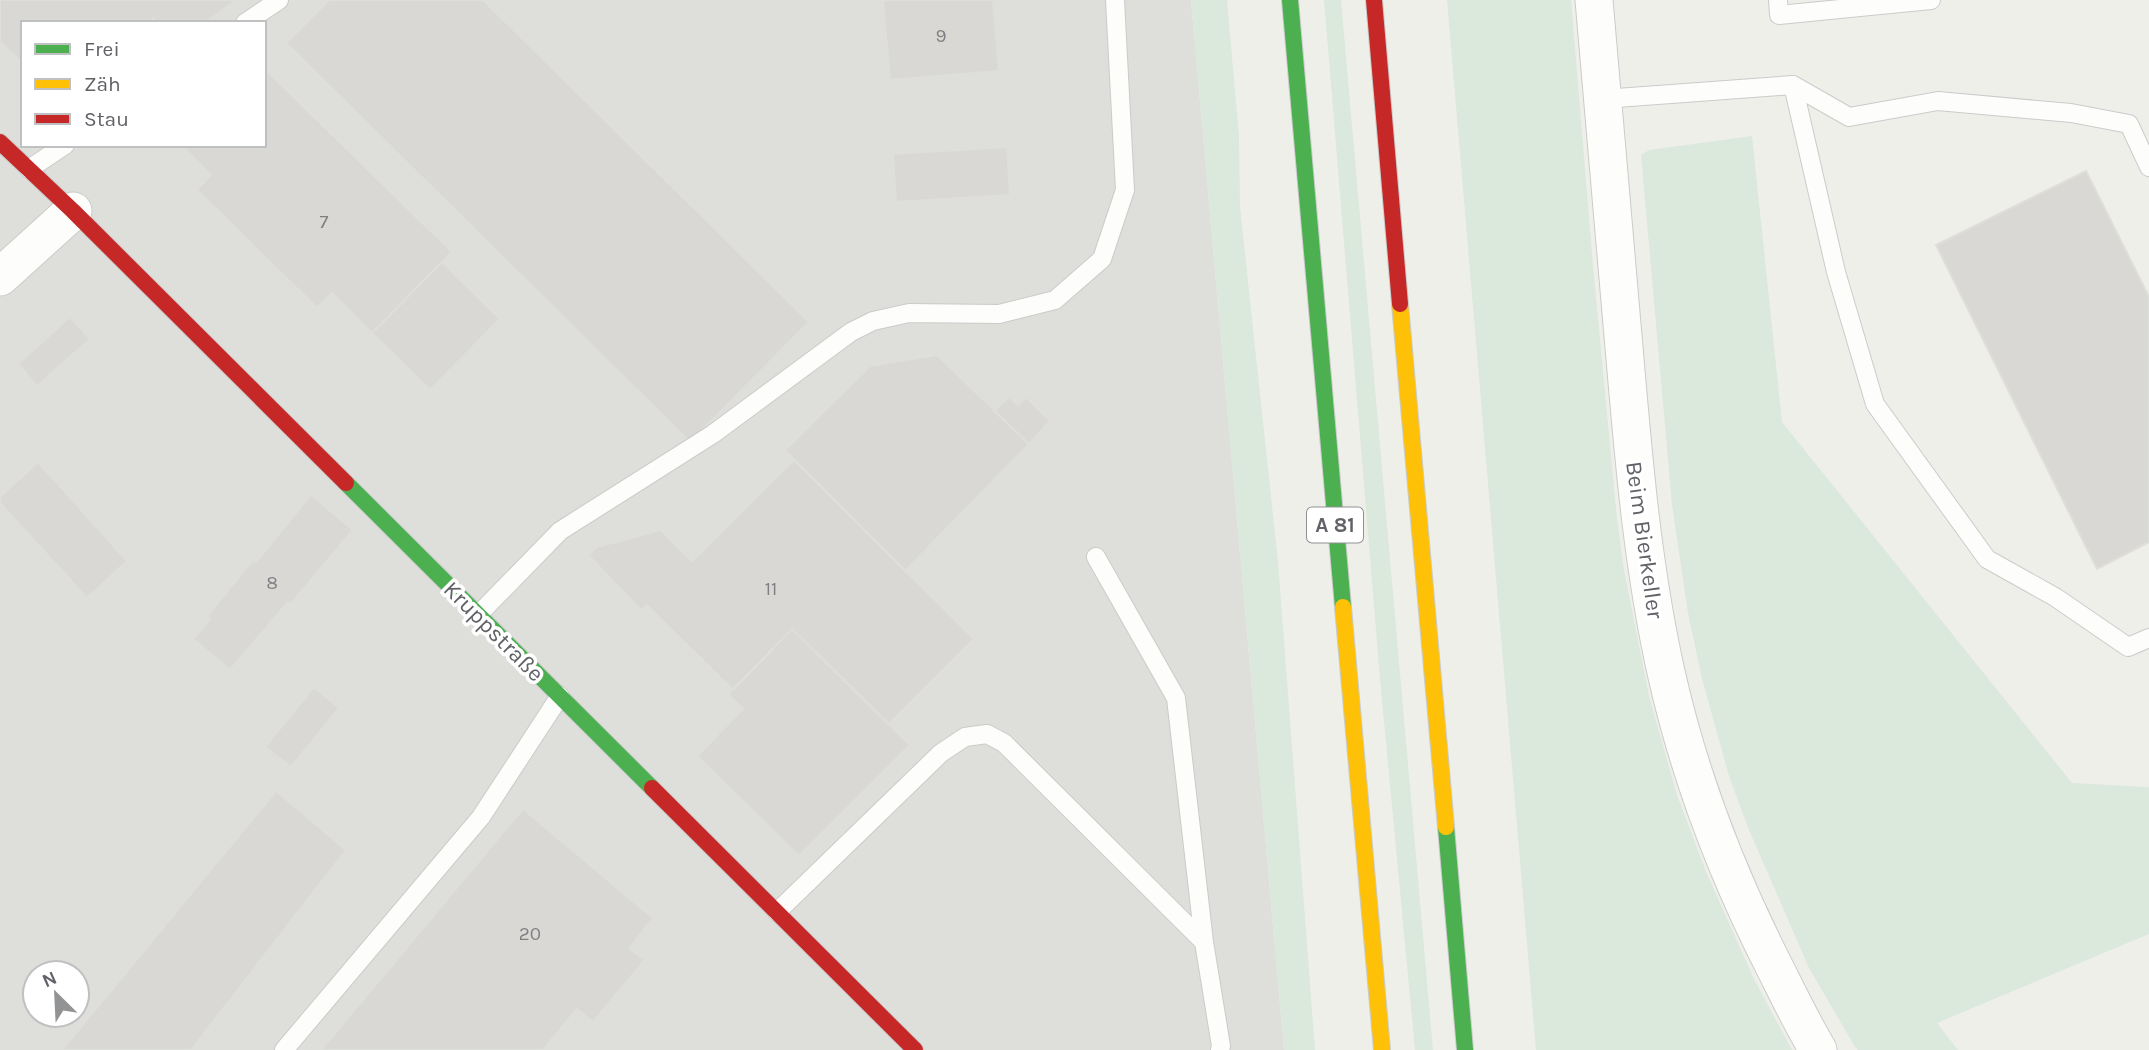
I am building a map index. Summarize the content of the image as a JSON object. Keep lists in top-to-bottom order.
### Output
{
  "streets": {
    "main road": ["A 81", "Kruppstraße"],
    "street": ["Beim Bierkeller"]
  },
  "house_numbers": [
    "9",
    "7",
    "8",
    "11",
    "20"
  ],
  "legend": ["Frei", "Zäh", "Stau"],
  "north": "top left"
}
